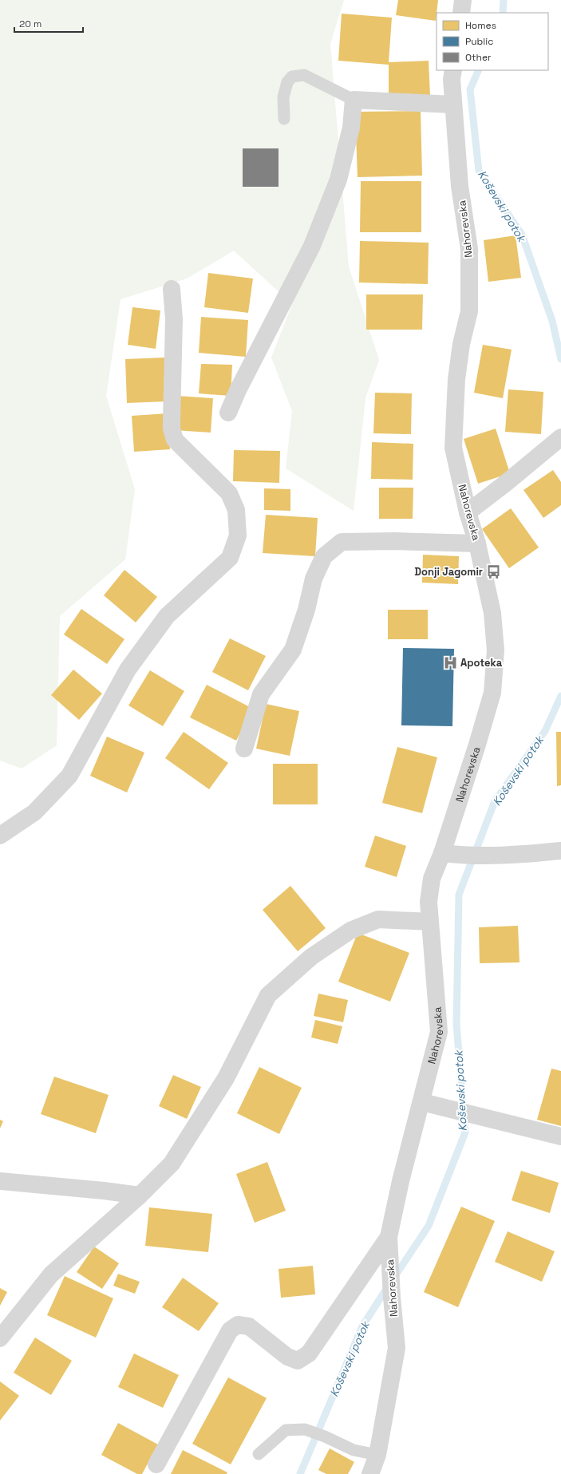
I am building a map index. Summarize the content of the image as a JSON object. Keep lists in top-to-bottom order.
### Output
{
  "streets": {
    "street": ["Nahorevska"]
  },
  "water": ["Koševski potok"],
  "places": {
    "bus stop": ["Donji Jagomir"],
    "hospital": ["Apoteka"]
  },
  "legend": ["Homes", "Public", "Other"],
  "scale_bar": "20 m"
}
